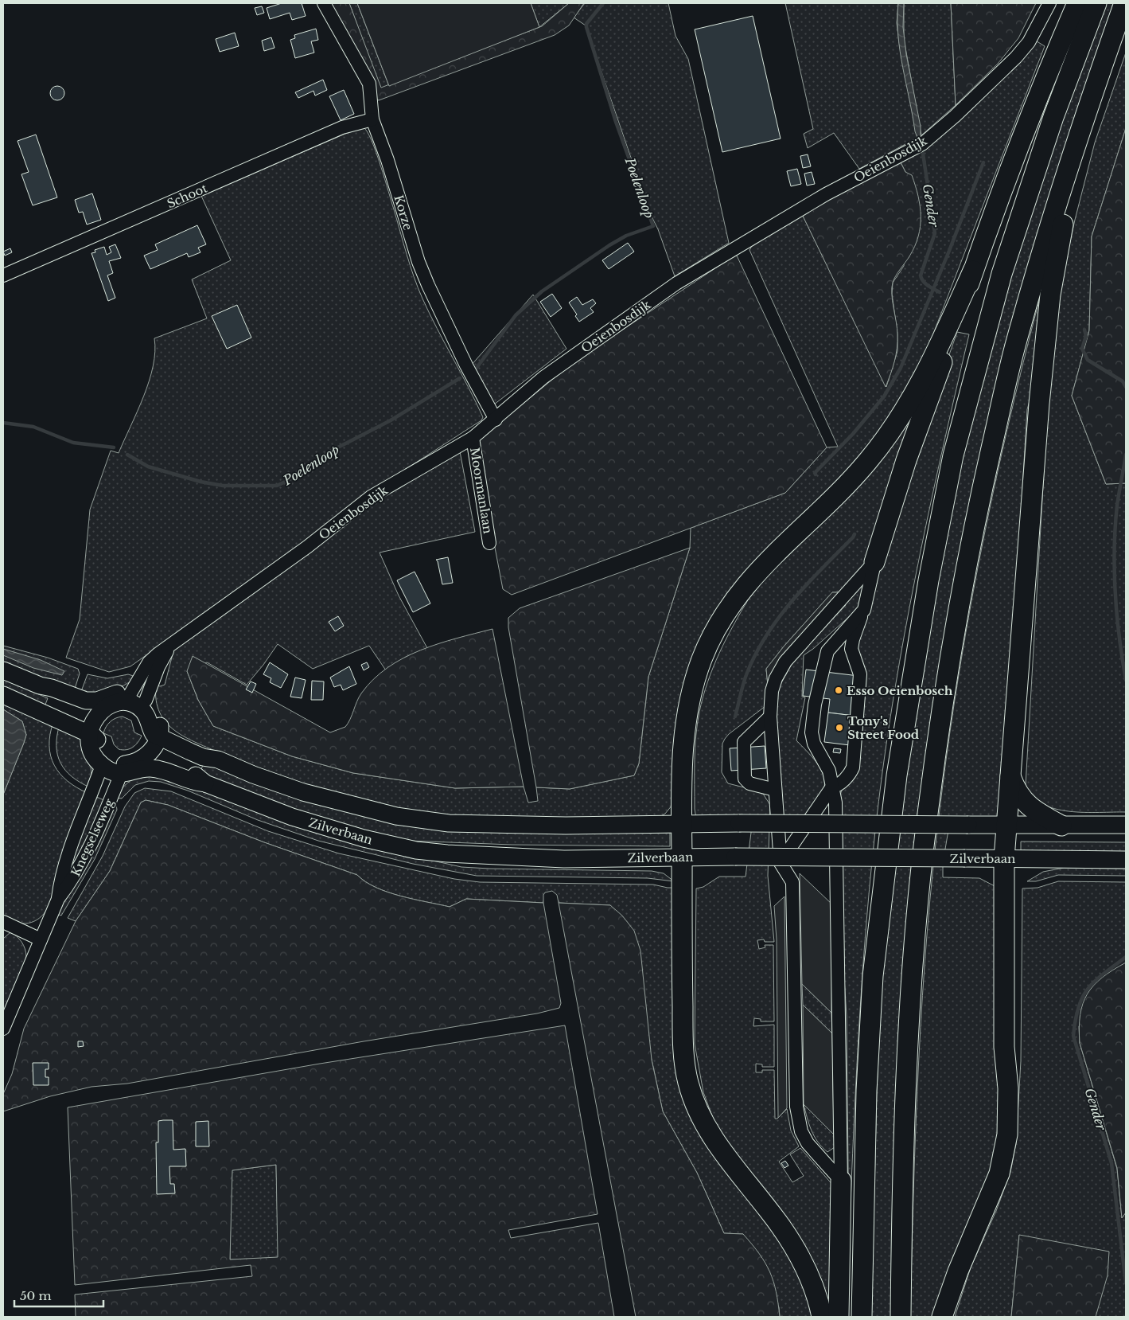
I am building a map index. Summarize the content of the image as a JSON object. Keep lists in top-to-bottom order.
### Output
{
  "streets": {
    "main road": ["Zilverbaan"],
    "street": [
      "Oeienbosdijk",
      "Schoot",
      "Korze",
      "Moormanlaan",
      "Knegselseweg"
    ]
  },
  "crossings": [
    ["Oeienbosdijk", "Korze"],
    ["Oeienbosdijk", "Moormanlaan"],
    ["Schoot", "Korze"]
  ],
  "water": ["Poelenloop", "Gender"],
  "places": ["Esso Oeienbosch", "Tony's Street Food"],
  "scale_bar": "50 m"
}
